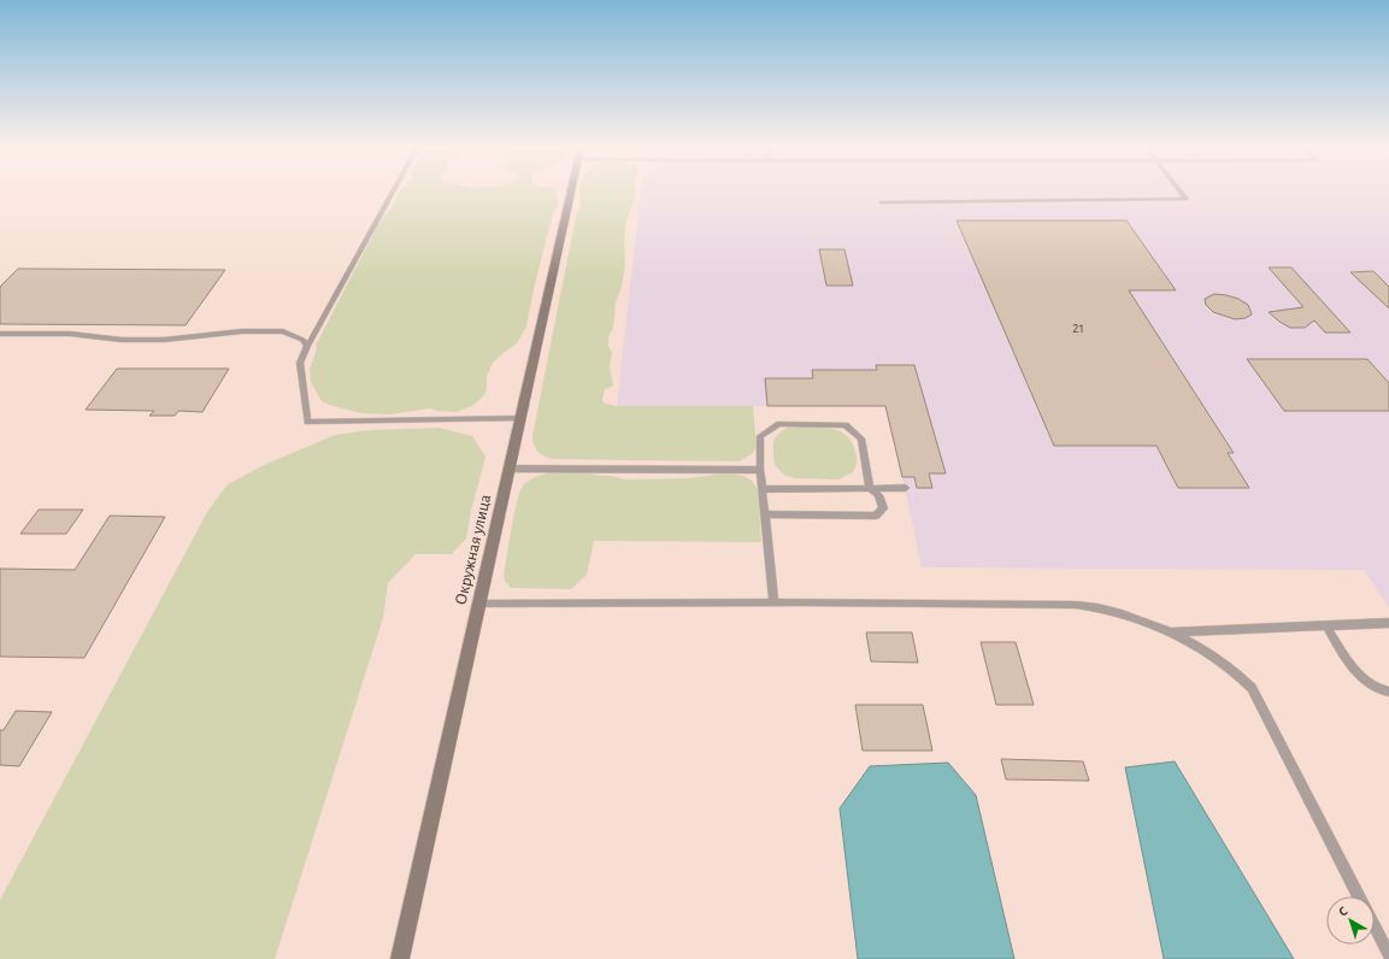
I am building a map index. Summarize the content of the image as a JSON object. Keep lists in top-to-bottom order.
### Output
{
  "streets": {
    "main road": ["Окружная улица"]
  },
  "house_numbers": ["21"],
  "north": "top left"
}
